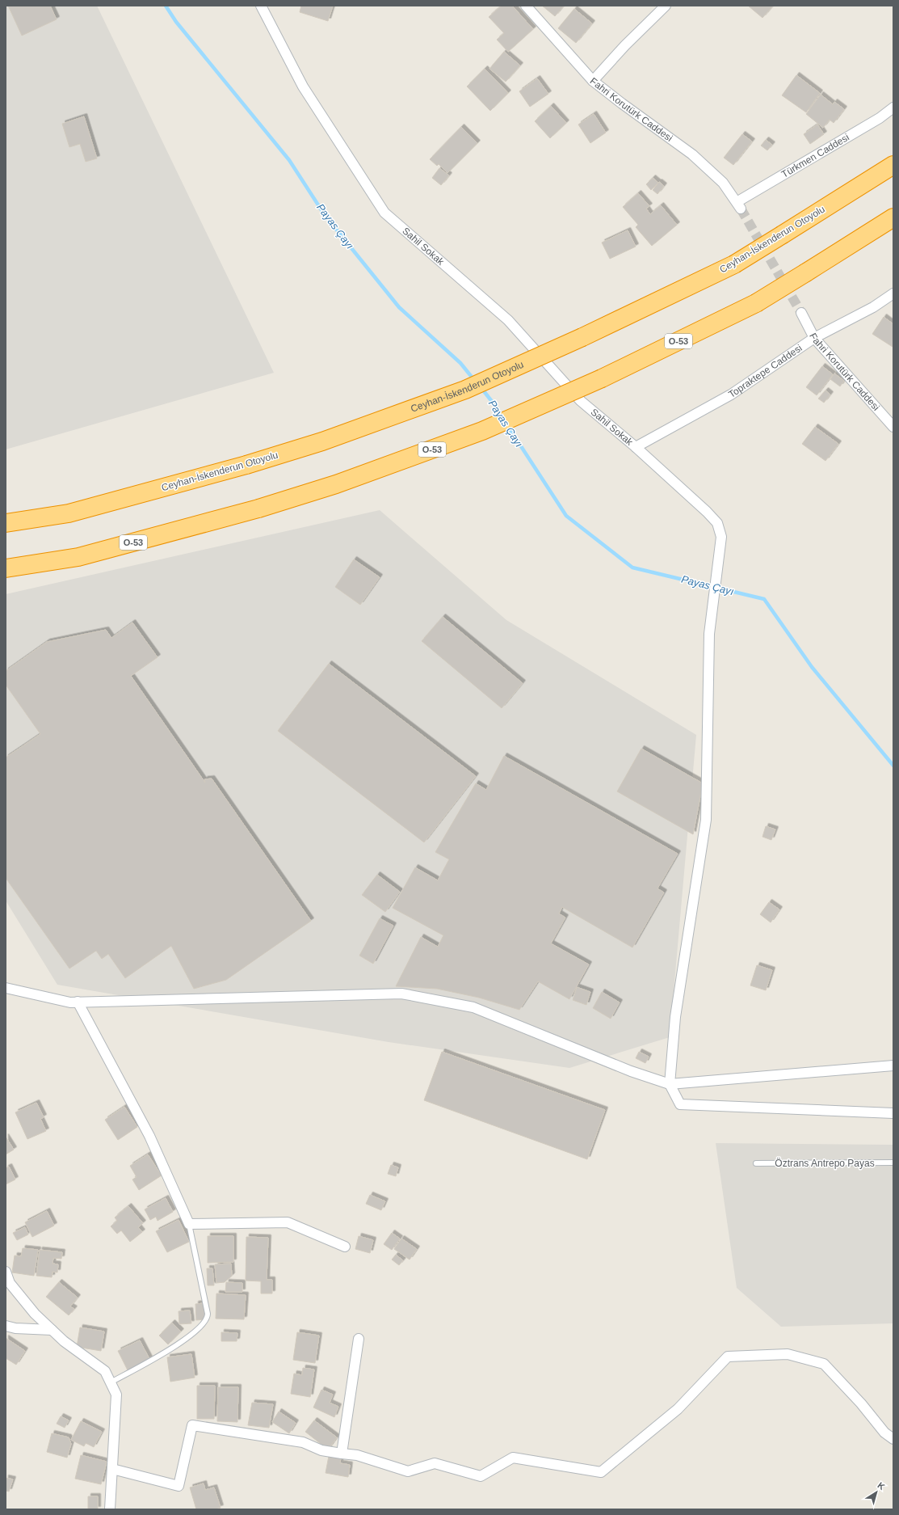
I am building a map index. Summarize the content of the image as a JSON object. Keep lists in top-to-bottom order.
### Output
{
  "streets": {
    "highway": ["Ceyhan-İskenderun Otoyolu", "O-53"],
    "street": [
      "Fahri Korutürk Caddesi",
      "Türkmen Caddesi",
      "Sahil Sokak",
      "Topraktepe Caddesi"
    ],
    "lane": ["Öztrans Antrepo Payas"]
  },
  "crossings": [
    ["Fahri Korutürk Caddesi", "Türkmen Caddesi"],
    ["Fahri Korutürk Caddesi", "Topraktepe Caddesi"],
    ["Sahil Sokak", "Topraktepe Caddesi"]
  ],
  "water": ["Payas Çayı"],
  "north": "top right"
}
